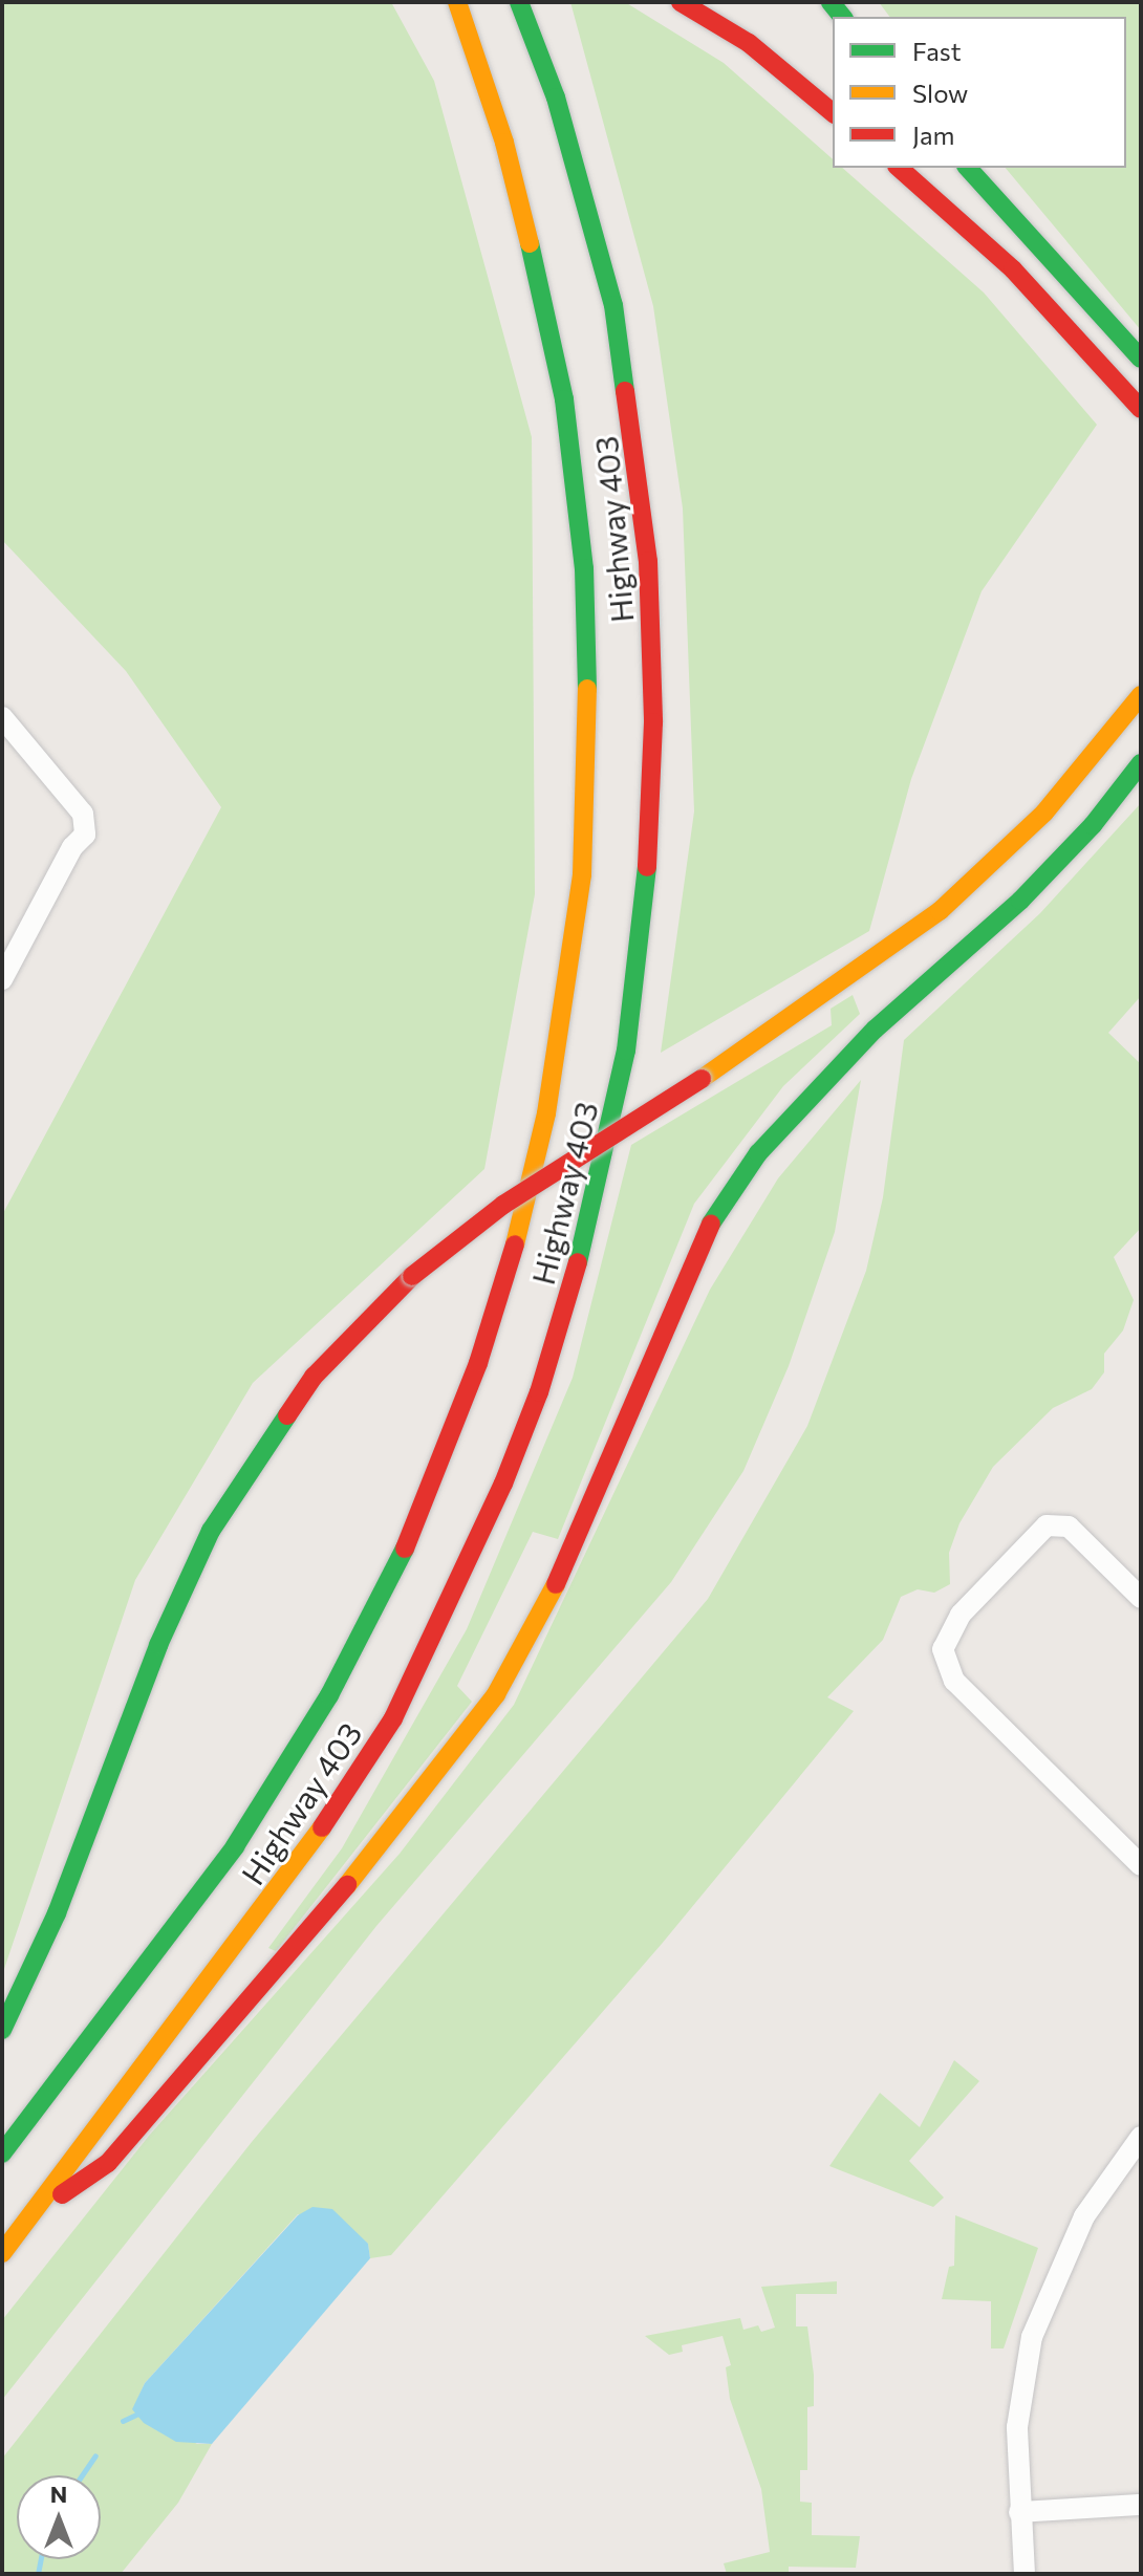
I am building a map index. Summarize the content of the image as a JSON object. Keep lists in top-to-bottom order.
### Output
{
  "streets": {
    "highway": ["Highway 403"]
  },
  "legend": ["Fast", "Slow", "Jam"],
  "north": "top"
}
